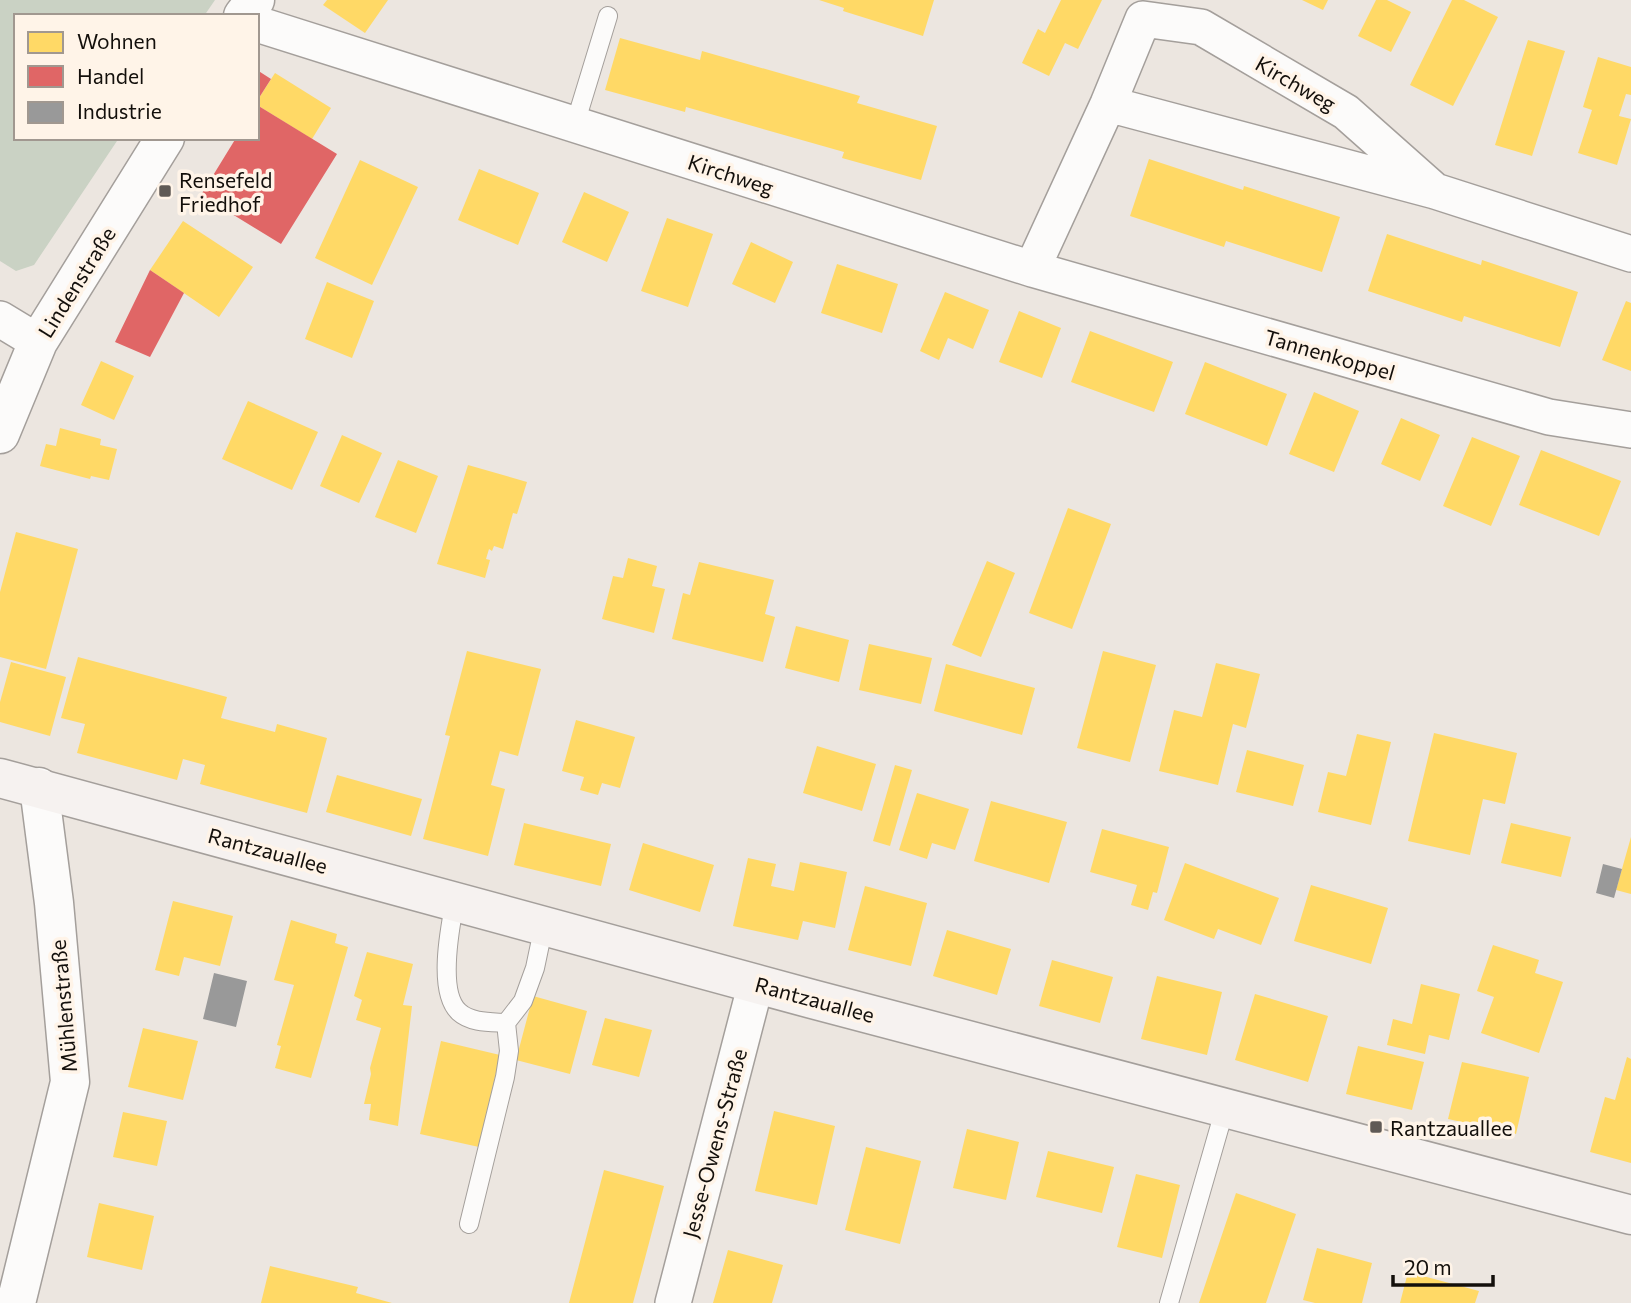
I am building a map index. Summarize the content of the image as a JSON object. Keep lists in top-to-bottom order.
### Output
{
  "streets": {
    "main road": ["Rantzauallee"],
    "street": [
      "Kirchweg",
      "Lindenstraße",
      "Tannenkoppel",
      "Mühlenstraße",
      "Jesse-Owens-Straße"
    ]
  },
  "crossings": [
    ["Kirchweg", "Tannenkoppel"],
    ["Rantzauallee", "Mühlenstraße"],
    ["Rantzauallee", "Jesse-Owens-Straße"]
  ],
  "places": {
    "transit": ["Rensefeld Friedhof", "Rantzauallee"]
  },
  "legend": ["Wohnen", "Handel", "Industrie"],
  "scale_bar": "20 m"
}
